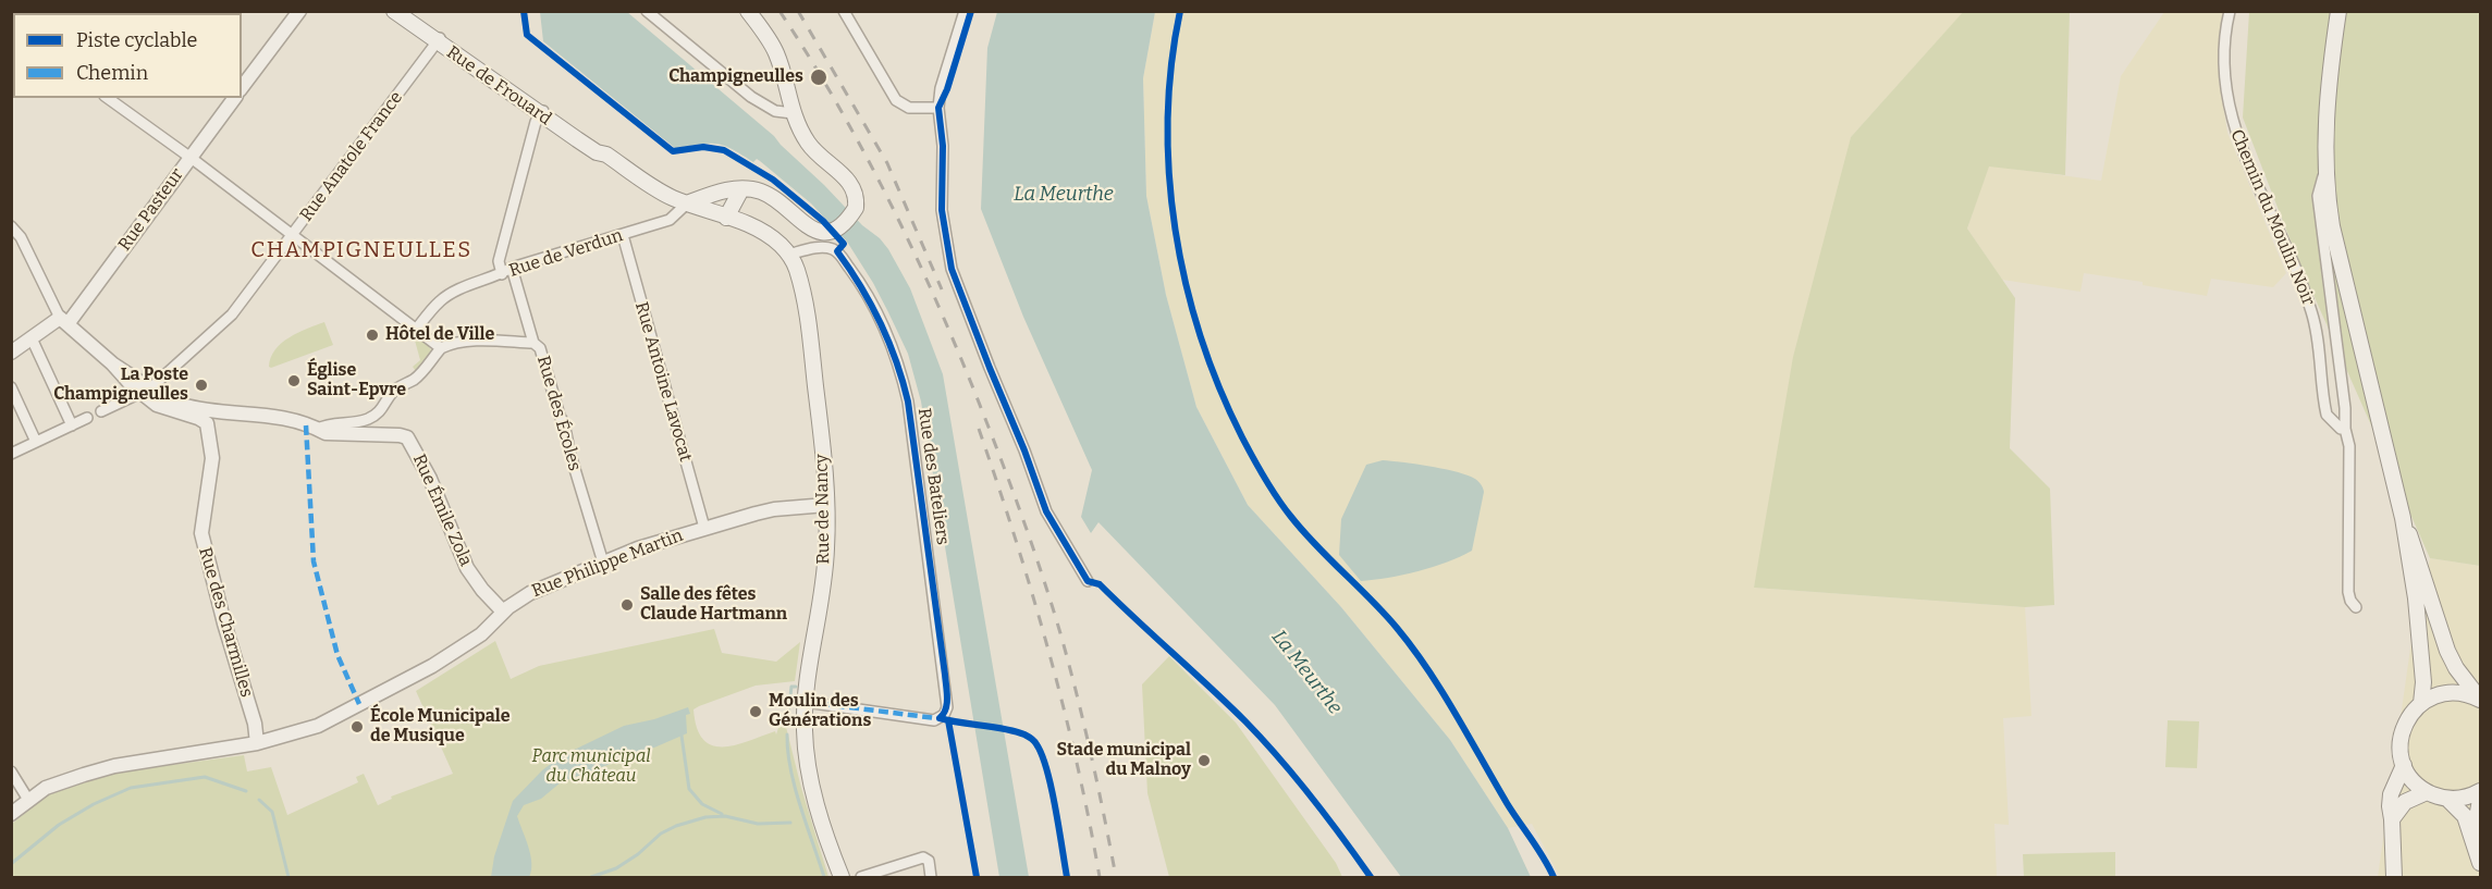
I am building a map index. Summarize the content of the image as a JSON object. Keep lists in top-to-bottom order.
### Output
{
  "streets": {
    "main road": ["Rue de Frouard", "Rue de Nancy"],
    "street": [
      "Rue Anatole France",
      "Rue Pasteur",
      "Chemin du Moulin Noir",
      "Rue de Verdun",
      "Rue Antoine Lavocat",
      "Rue des Écoles",
      "Rue des Bateliers",
      "Rue Émile Zola",
      "Rue Philippe Martin",
      "Rue des Charmilles"
    ]
  },
  "crossings": [
    ["Rue de Frouard", "Rue Anatole France"],
    ["Rue de Frouard", "Rue de Verdun"],
    ["Rue de Frouard", "Rue de Nancy"],
    ["Rue Anatole France", "Rue Émile Zola"],
    ["Rue Pasteur", "Rue Émile Zola"],
    ["Rue de Verdun", "Rue Antoine Lavocat"],
    ["Rue de Verdun", "Rue des Écoles"],
    ["Rue de Verdun", "Rue de Nancy"],
    ["Rue Antoine Lavocat", "Rue Philippe Martin"],
    ["Rue des Écoles", "Rue Philippe Martin"],
    ["Rue des Bateliers", "Rue de Nancy"],
    ["Rue de Nancy", "Rue Philippe Martin"],
    ["Rue Émile Zola", "Rue Philippe Martin"],
    ["Rue Émile Zola", "Rue des Charmilles"],
    ["Rue Philippe Martin", "Rue des Charmilles"]
  ],
  "districts": ["CHAMPIGNEULLES"],
  "water": ["La Meurthe"],
  "parks": ["Parc municipal du Château"],
  "places": [
    "Champigneulles",
    "Hôtel de Ville",
    "Église Saint-Epvre",
    "La Poste Champigneulles",
    "Salle des fêtes Claude Hartmann",
    "Moulin des Générations",
    "École Municipale de Musique",
    "Stade municipal du Malnoy"
  ],
  "legend": ["Piste cyclable", "Chemin"]
}
